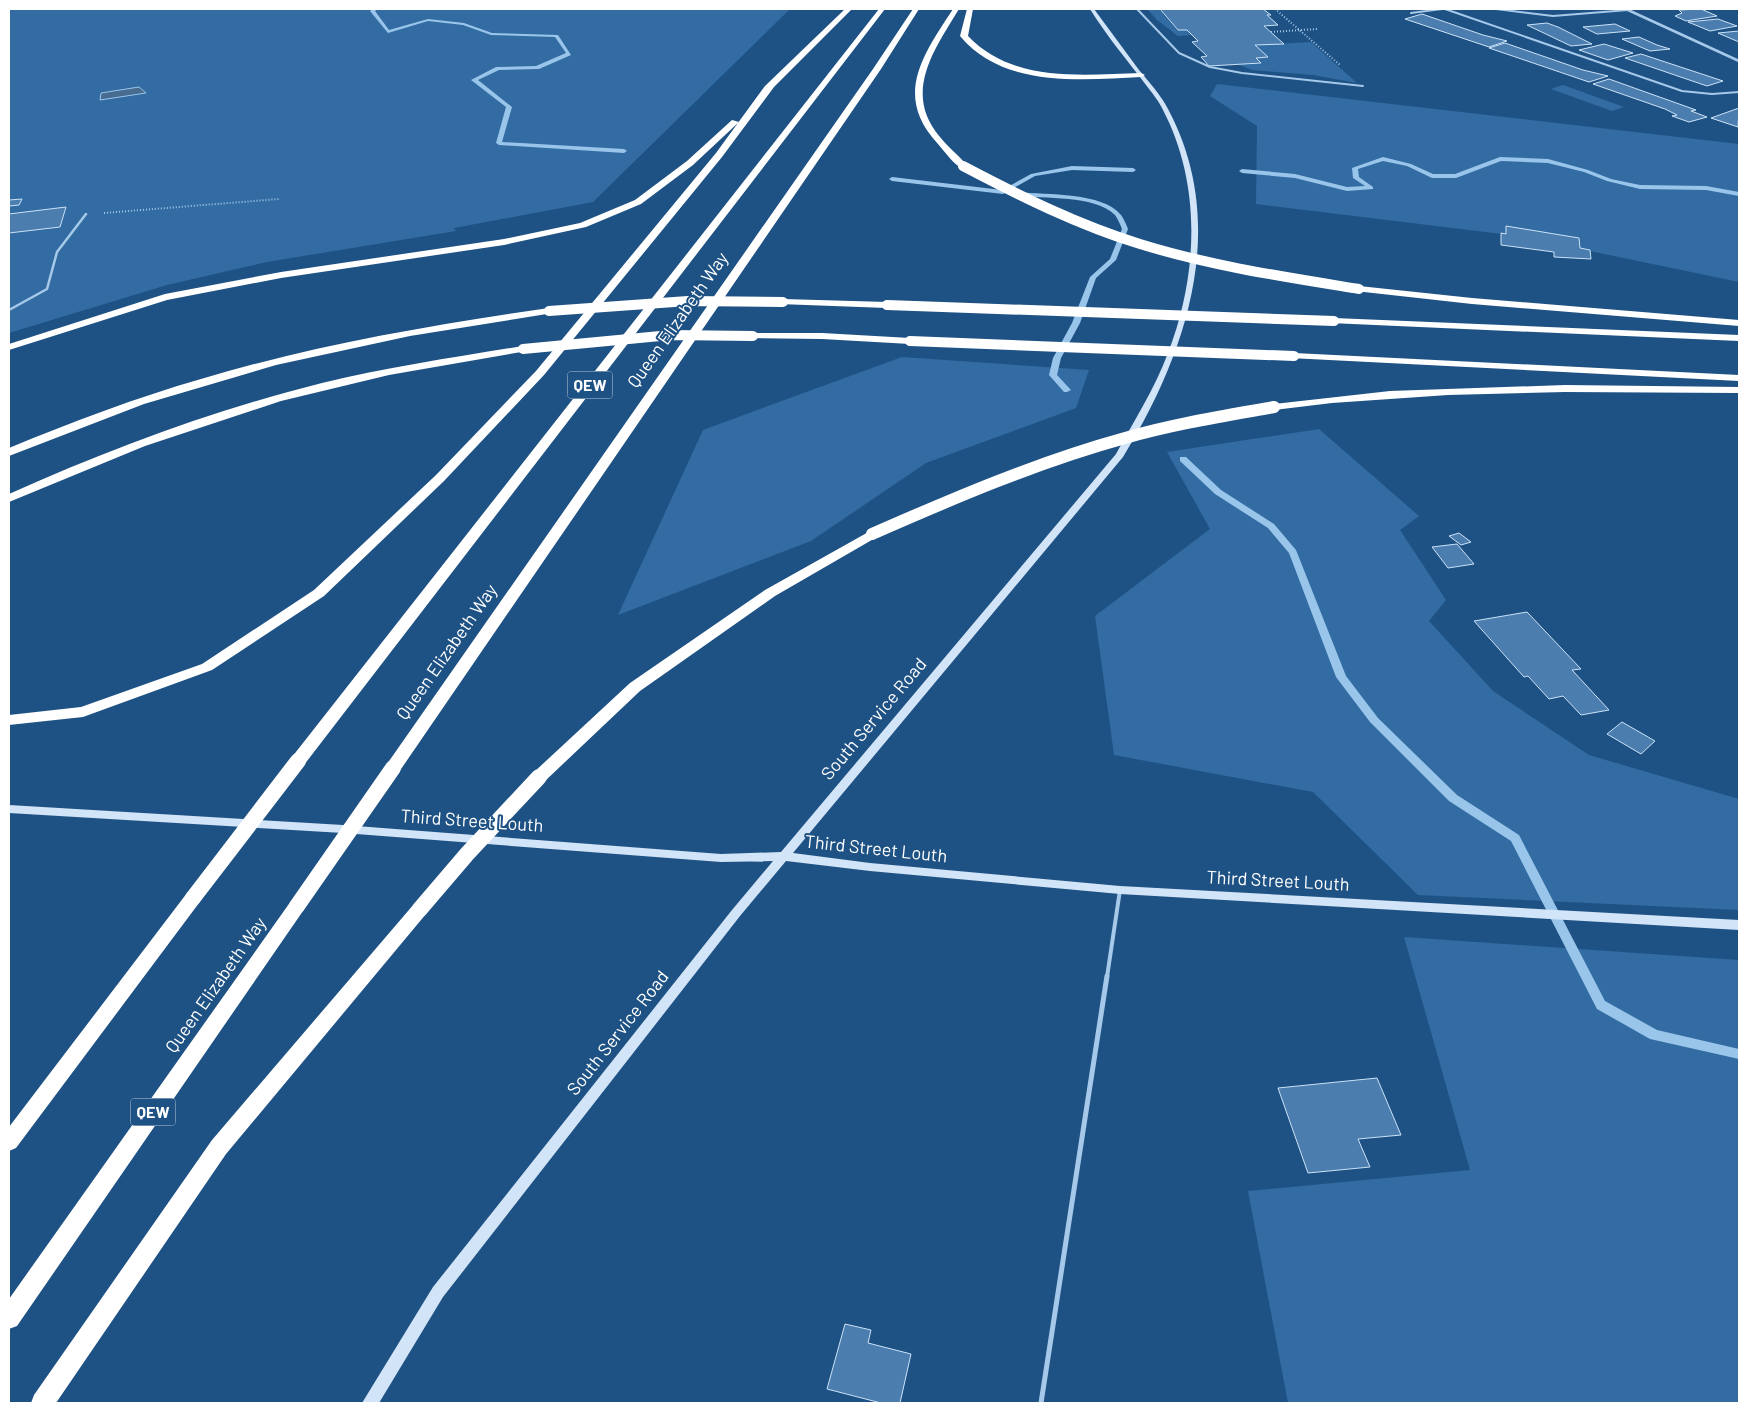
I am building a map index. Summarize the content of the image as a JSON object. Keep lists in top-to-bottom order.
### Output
{
  "streets": {
    "highway": ["Queen Elizabeth Way", "QEW"],
    "main road": ["South Service Road", "Third Street Louth"]
  },
  "crossings": [
    ["South Service Road", "Third Street Louth"]
  ]
}
